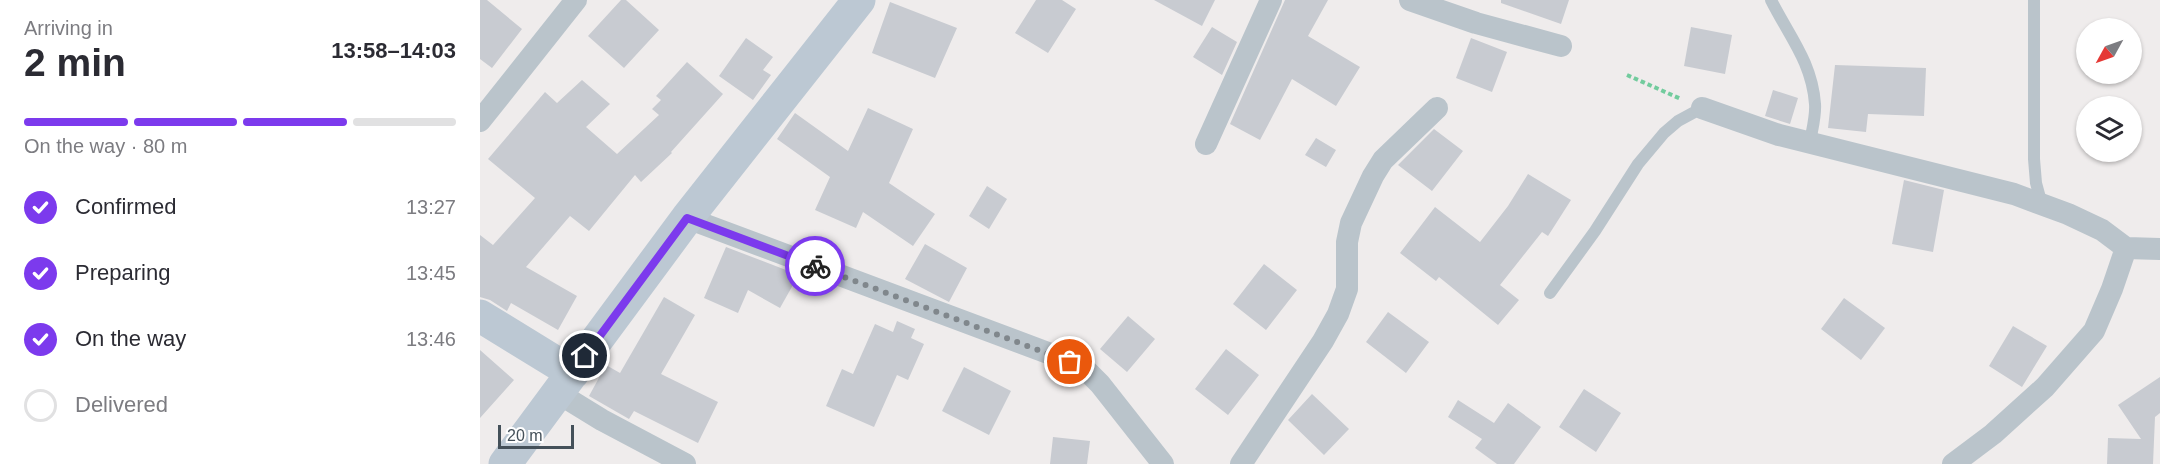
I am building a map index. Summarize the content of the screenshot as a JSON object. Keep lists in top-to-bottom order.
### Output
{
  "scale_bar": "20 m",
  "north": "bottom left",
  "page": {
    "heading": ["2 min", "Arriving in", "13:58–14:03"],
    "bar": "On the way · 80 m",
    "list": [
      ["Confirmed", "13:27"],
      ["Preparing", "13:45"],
      ["On the way", "13:46"],
      "Delivered"
    ],
    "scale": "20 m"
  }
}
